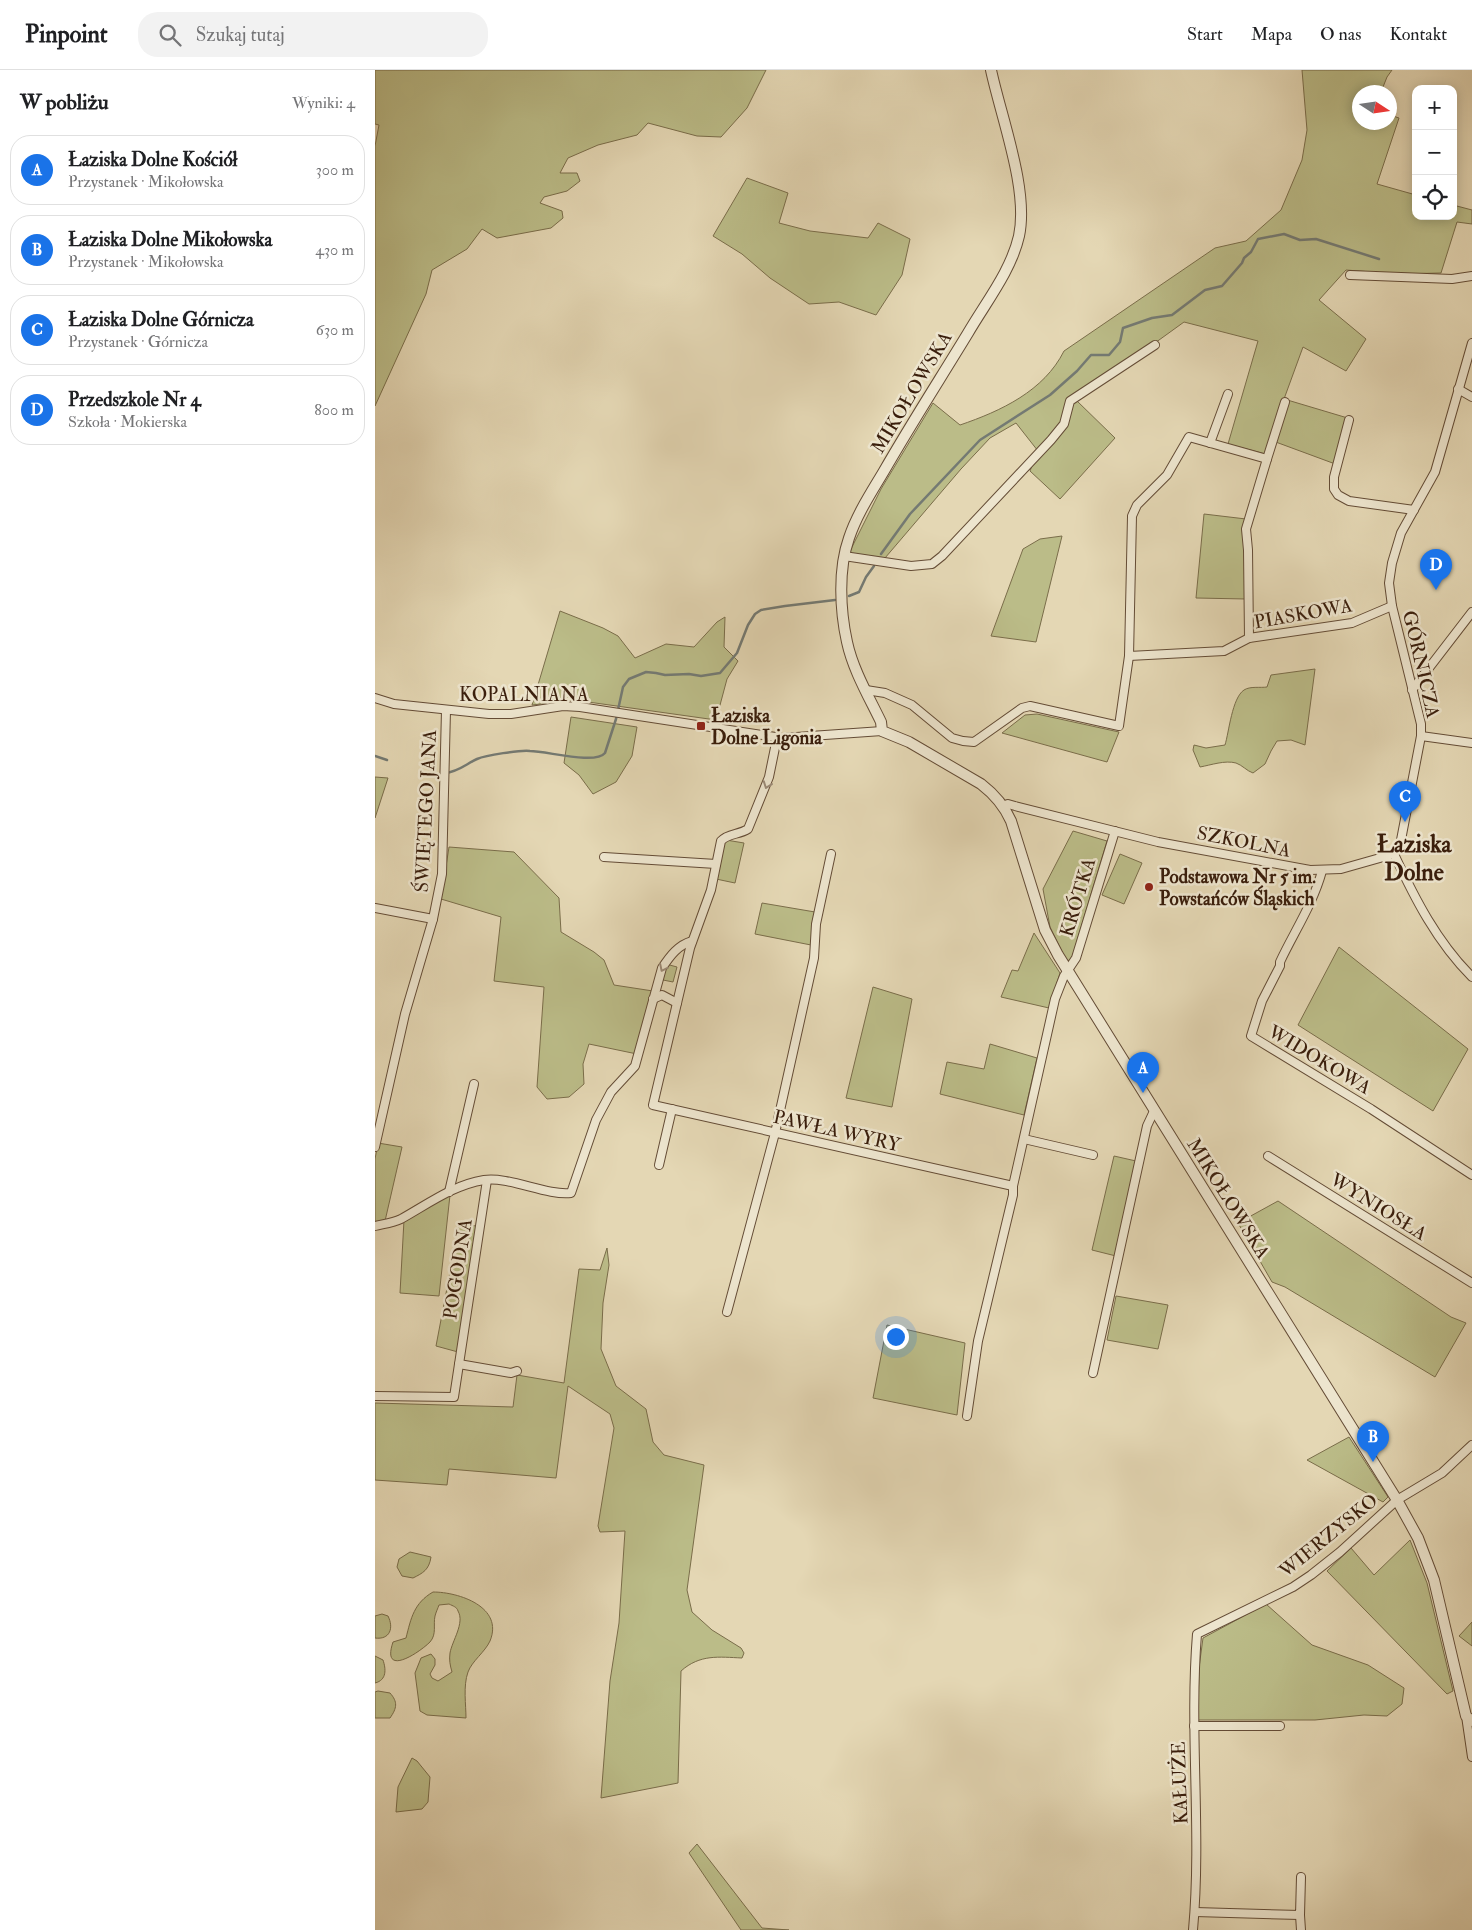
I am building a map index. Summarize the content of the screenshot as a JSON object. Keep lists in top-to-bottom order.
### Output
{
  "streets": {
    "street": [
      "MIKOŁOWSKA",
      "PIASKOWA",
      "GÓRNICZA",
      "KOPALNIANA",
      "ŚWIĘTEGO JANA",
      "SZKOLNA",
      "KRÓTKA",
      "WIDOKOWA",
      "PAWŁA WYRY",
      "WYNIOSŁA",
      "POGODNA",
      "WIERZYSKO",
      "KAŁUŻE"
    ]
  },
  "crossings": [
    ["MIKOŁOWSKA", "KOPALNIANA"],
    ["MIKOŁOWSKA", "SZKOLNA"],
    ["MIKOŁOWSKA", "KRÓTKA"],
    ["MIKOŁOWSKA", "WIERZYSKO"],
    ["PIASKOWA", "GÓRNICZA"],
    ["GÓRNICZA", "SZKOLNA"],
    ["KOPALNIANA", "ŚWIĘTEGO JANA"],
    ["SZKOLNA", "KRÓTKA"],
    ["SZKOLNA", "WIDOKOWA"],
    ["KRÓTKA", "PAWŁA WYRY"],
    ["WIERZYSKO", "KAŁUŻE"]
  ],
  "districts": ["Łaziska Dolne"],
  "places": {
    "transit": ["Łaziska Dolne Ligonia"],
    "other": ["Podstawowa Nr 5 im. Powstańców Śląskich"]
  },
  "north": "right",
  "page": {
    "header": "Pinpoint",
    "search": "Szukaj tutaj",
    "nav": [
      "Start",
      "Mapa",
      "O nas",
      "Kontakt"
    ],
    "heading": ["W pobliżu", "Wyniki: 4"],
    "map_buttons": ["+", "−"],
    "list": [
      {
        "mark": "A",
        "name": "Łaziska Dolne Kościół",
        "note": "Przystanek · Mikołowska",
        "value": "300 m"
      },
      {
        "mark": "B",
        "name": "Łaziska Dolne Mikołowska",
        "note": "Przystanek · Mikołowska",
        "value": "430 m"
      },
      {
        "mark": "C",
        "name": "Łaziska Dolne Górnicza",
        "note": "Przystanek · Górnicza",
        "value": "630 m"
      },
      {
        "mark": "D",
        "name": "Przedszkole Nr 4",
        "note": "Szkoła · Mokierska",
        "value": "800 m"
      }
    ],
    "pins": [
      "D",
      "C",
      "A",
      "B"
    ]
  }
}
